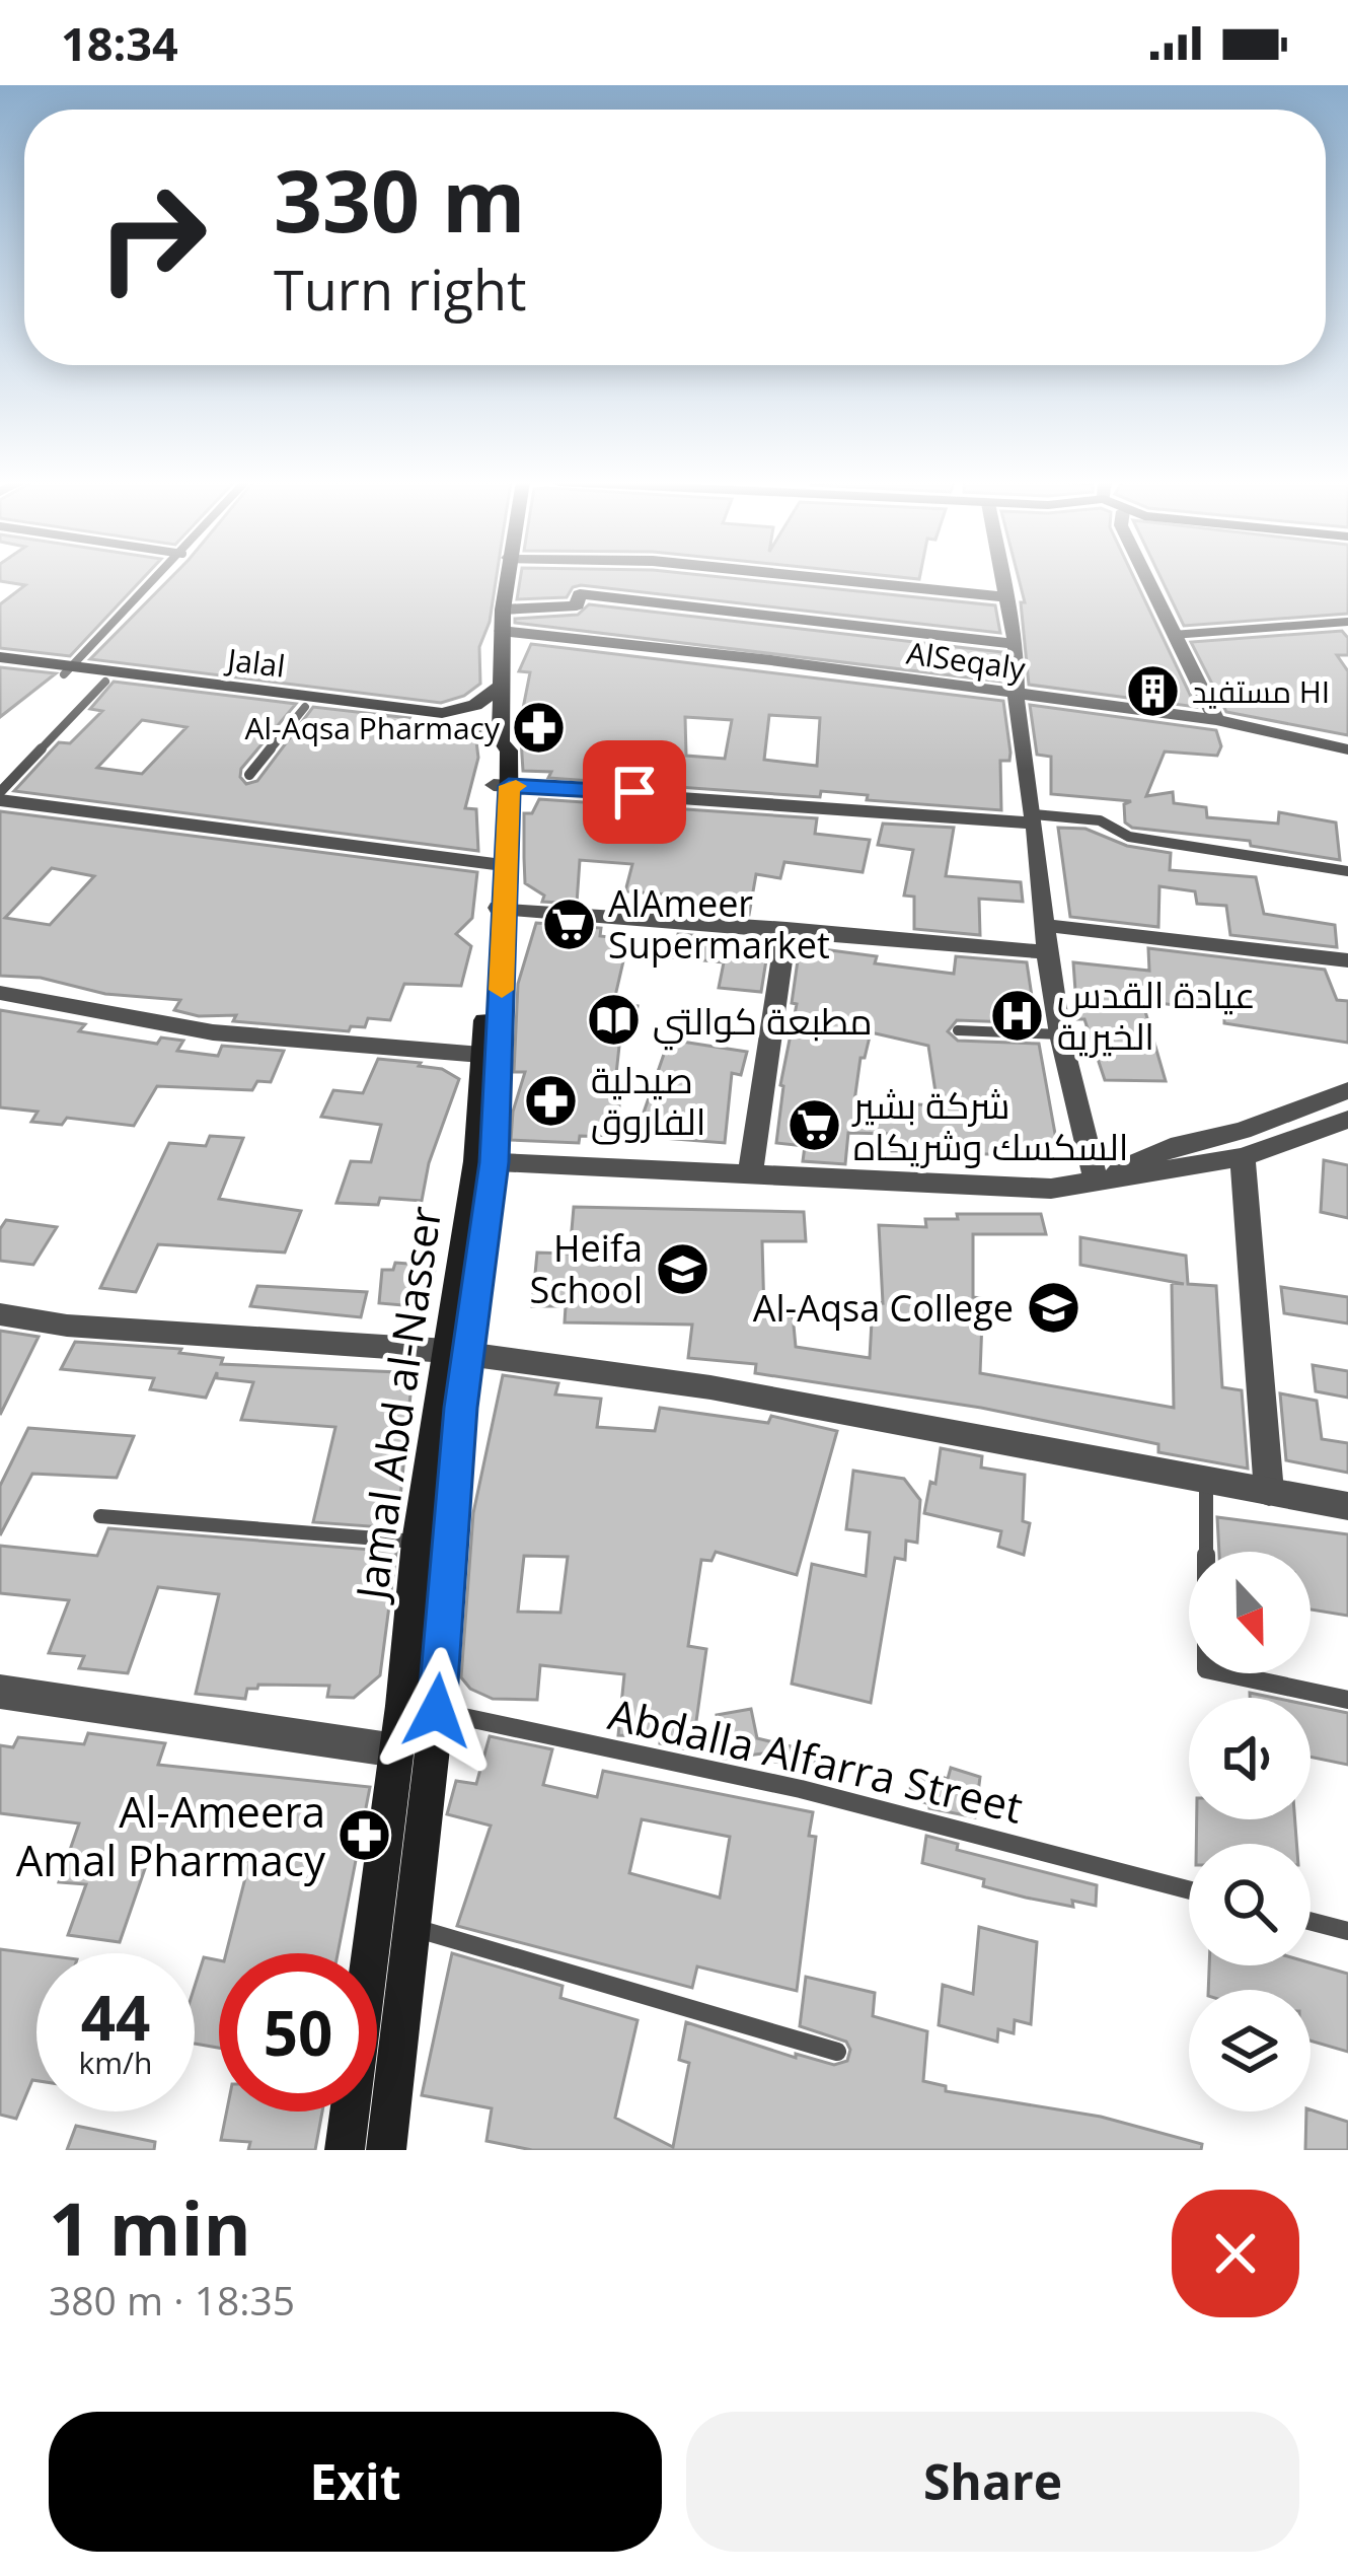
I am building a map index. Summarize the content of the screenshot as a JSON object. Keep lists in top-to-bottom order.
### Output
{
  "streets": {
    "main road": ["Jalal", "Jamal Abd al-Nasser"],
    "street": ["AlSeqaly"],
    "lane": ["Abdalla Alfarra Street"]
  },
  "crossings": [
    ["AlSeqaly", "Jamal Abd al-Nasser"],
    ["Jalal", "Jamal Abd al-Nasser"],
    ["Jamal Abd al-Nasser", "Abdalla Alfarra Street"]
  ],
  "places": {
    "building": ["مستفيد HI"],
    "pharmacy": ["Al-Aqsa Pharmacy", "صيدلية الفاروق", "Al-Ameera Amal Pharmacy"],
    "supermarket": ["AlAmeer Supermarket", "شركة بشير السكسك وشريكاه"],
    "hospital": ["عيادة القدس الخيرية"],
    "library": ["مطبعة كوالتي"],
    "school or university": ["Heifa School", "Al-Aqsa College"]
  },
  "north": "bottom",
  "page": {
    "status": "18:34",
    "turn": ["330 m", "Turn right"],
    "speed": "44 km/h",
    "limit": "50",
    "heading": ["1 min", "380 m · 18:35"],
    "buttons": ["Exit", "Share"]
  }
}
